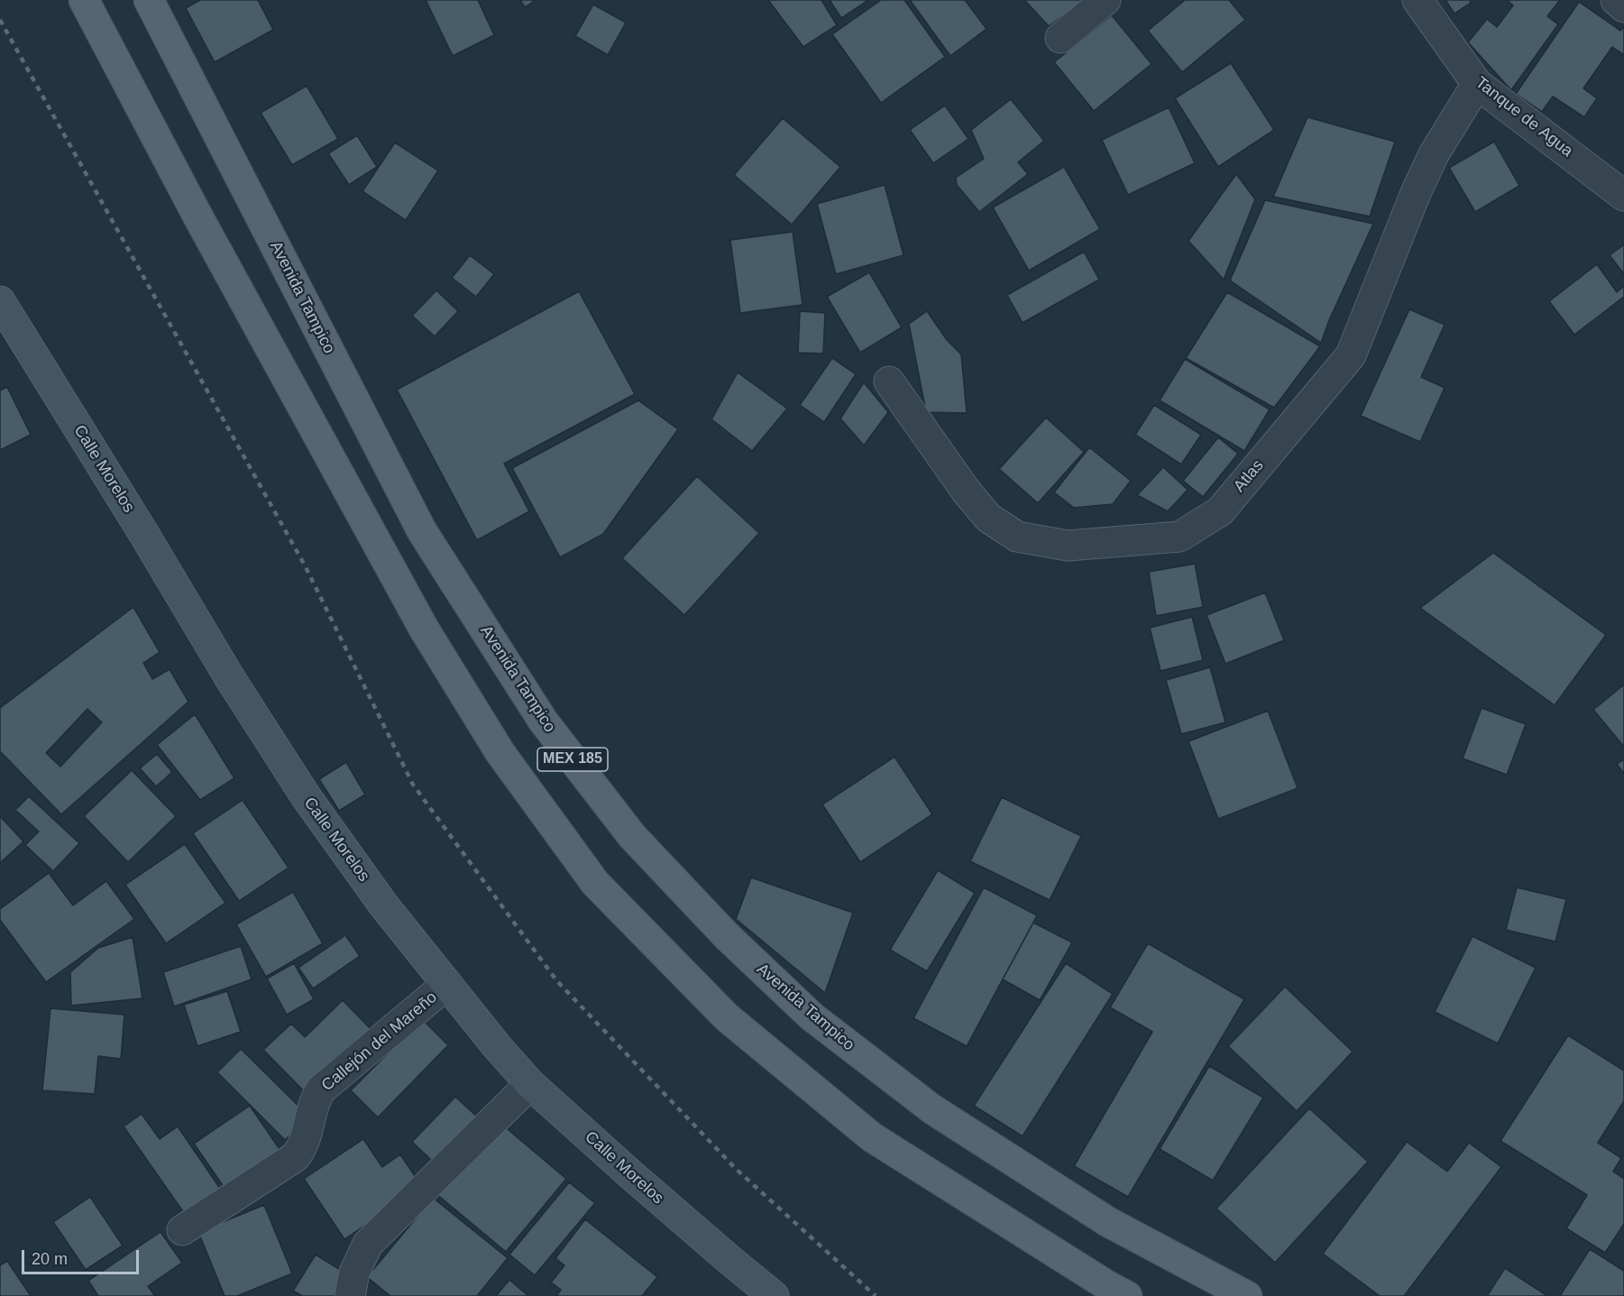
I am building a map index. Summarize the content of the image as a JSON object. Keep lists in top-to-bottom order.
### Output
{
  "streets": {
    "main road": ["Avenida Tampico", "MEX 185"],
    "street": [
      "Tanque de Agua",
      "Calle Morelos",
      "Atlas",
      "Callejón del Mareño"
    ]
  },
  "crossings": [
    ["Tanque de Agua", "Atlas"],
    ["Calle Morelos", "Callejón del Mareño"]
  ],
  "scale_bar": "20 m"
}
